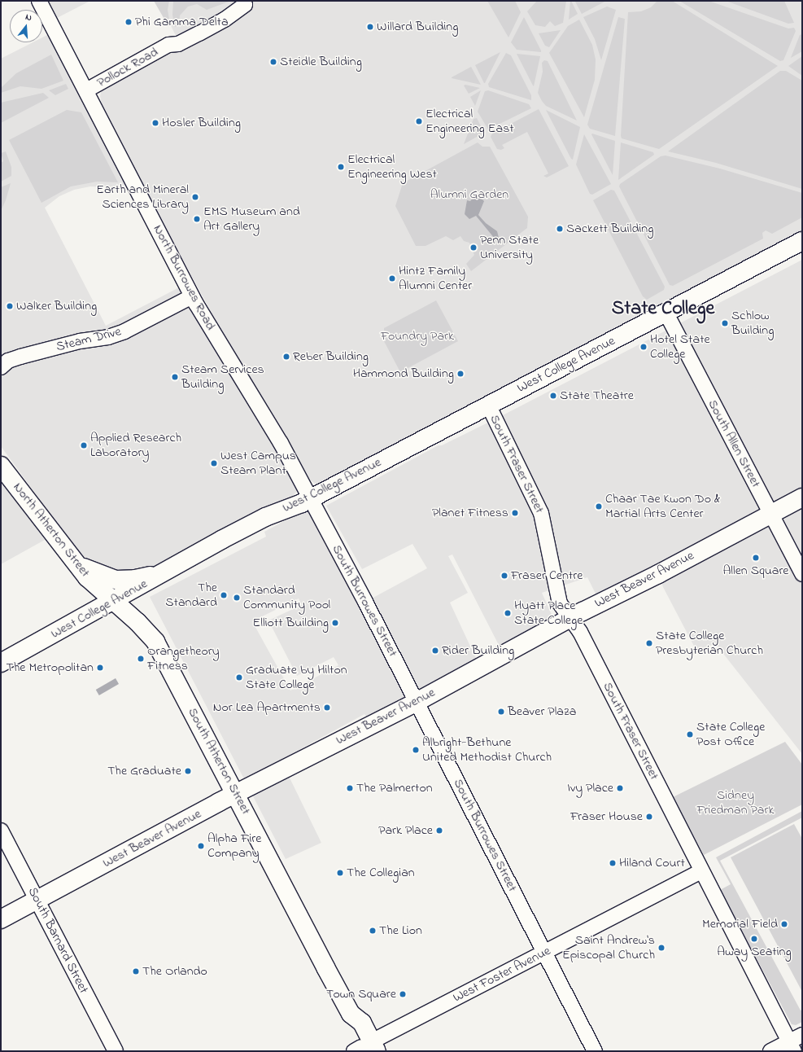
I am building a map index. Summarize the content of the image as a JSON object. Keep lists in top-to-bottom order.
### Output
{
  "streets": {
    "main road": [
      "West College Avenue",
      "North Atherton Street",
      "West Beaver Avenue",
      "South Atherton Street"
    ],
    "street": [
      "Pollock Road",
      "North Burrowes Road",
      "Steam Drive",
      "South Allen Street",
      "South Fraser Street",
      "South Burrowes Street",
      "South Barnard Street",
      "West Foster Avenue"
    ]
  },
  "crossings": [
    ["Pollock Road", "North Burrowes Road"],
    ["North Burrowes Road", "Steam Drive"],
    ["North Burrowes Road", "West College Avenue"],
    ["North Burrowes Road", "South Burrowes Street"],
    ["West College Avenue", "South Allen Street"],
    ["West College Avenue", "South Fraser Street"],
    ["West College Avenue", "North Atherton Street"],
    ["West College Avenue", "South Burrowes Street"],
    ["West College Avenue", "South Atherton Street"],
    ["South Allen Street", "West Beaver Avenue"],
    ["South Fraser Street", "West Beaver Avenue"],
    ["South Fraser Street", "West Foster Avenue"],
    ["North Atherton Street", "South Atherton Street"],
    ["West Beaver Avenue", "South Burrowes Street"],
    ["West Beaver Avenue", "South Atherton Street"],
    ["West Beaver Avenue", "South Barnard Street"],
    ["South Burrowes Street", "West Foster Avenue"],
    ["South Atherton Street", "West Foster Avenue"]
  ],
  "districts": ["State College"],
  "parks": ["Alumni Garden", "Foundry Park", "Sidney Friedman Park"],
  "places": [
    "Phi Gamma Delta",
    "Willard Building",
    "Steidle Building",
    "Electrical Engineering East",
    "Hosler Building",
    "Electrical Engineering West",
    "Earth and Mineral Sciences Library",
    "EMS Museum and Art Gallery",
    "Sackett Building",
    "Penn State University",
    "Hintz Family Alumni Center",
    "Walker Building",
    "Schlow Building",
    "Hotel State College",
    "Reber Building",
    "Hammond Building",
    "Steam Services Building",
    "State Theatre",
    "Applied Research Laboratory",
    "West Campus Steam Plant",
    "Chaar Tae Kwon Do & Martial Arts Center",
    "Planet Fitness",
    "Allen Square",
    "Fraser Centre",
    "The Standard",
    "Standard Community Pool",
    "Hyatt Place State College",
    "Elliott Building",
    "State College Presbyterian Church",
    "Rider Building",
    "Orangetheory Fitness",
    "The Metropolitan",
    "Graduate by Hilton State College",
    "Nor Lea Apartments",
    "Beaver Plaza",
    "State College Post Office",
    "Albright-Bethune United Methodist Church",
    "The Graduate",
    "The Palmerton",
    "Ivy Place",
    "Fraser House",
    "Park Place",
    "Alpha Fire Company",
    "Hiland Court",
    "The Collegian",
    "Memorial Field",
    "The Lion",
    "Away Seating",
    "Saint Andrew's Episcopal Church",
    "The Orlando",
    "Town Square"
  ],
  "north": "top"
}
